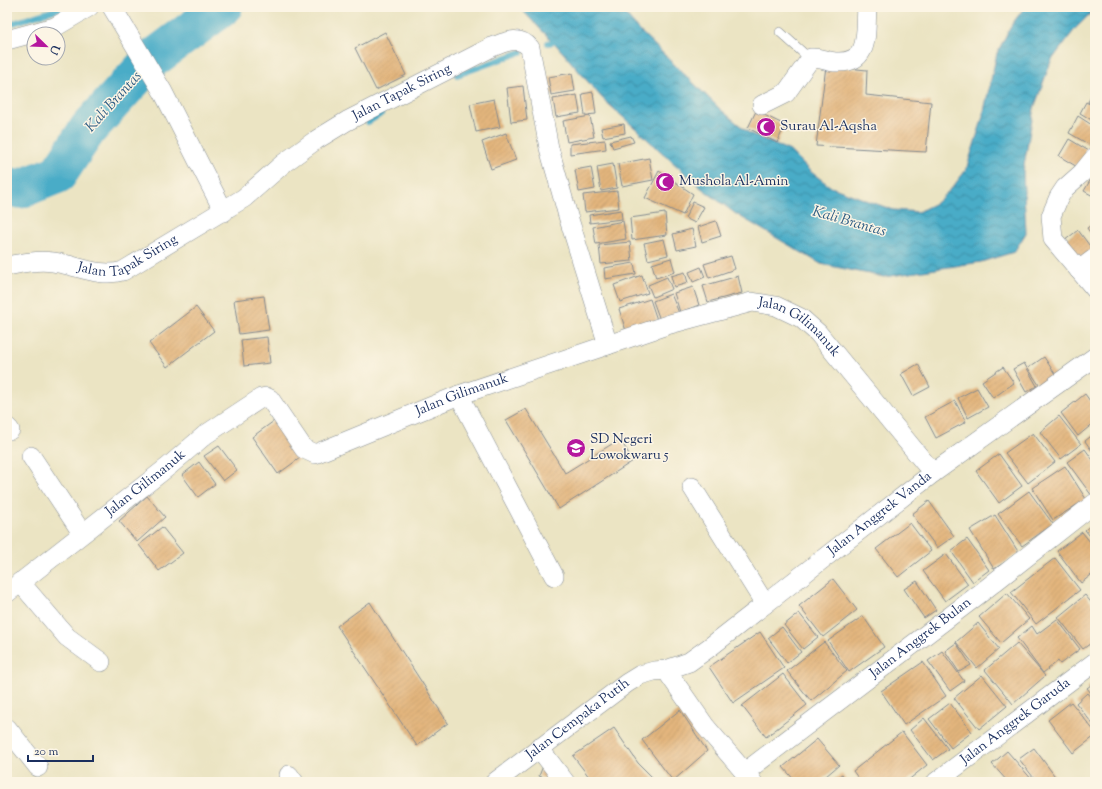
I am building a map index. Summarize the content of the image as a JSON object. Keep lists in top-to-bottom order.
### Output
{
  "streets": {
    "street": [
      "Jalan Tapak Siring",
      "Jalan Gilimanuk",
      "Jalan Anggrek Vanda",
      "Jalan Anggrek Bulan",
      "Jalan Cempaka Putih",
      "Jalan Anggrek Garuda"
    ]
  },
  "crossings": [
    ["Jalan Tapak Siring", "Jalan Gilimanuk"],
    ["Jalan Gilimanuk", "Jalan Anggrek Vanda"],
    ["Jalan Anggrek Vanda", "Jalan Cempaka Putih"]
  ],
  "water": ["Kali Brantas"],
  "places": {
    "mosque": ["Surau Al-Aqsha", "Mushola Al-Amin"],
    "school or university": ["SD Negeri Lowokwaru 5"]
  },
  "scale_bar": "20 m",
  "north": "bottom right"
}
